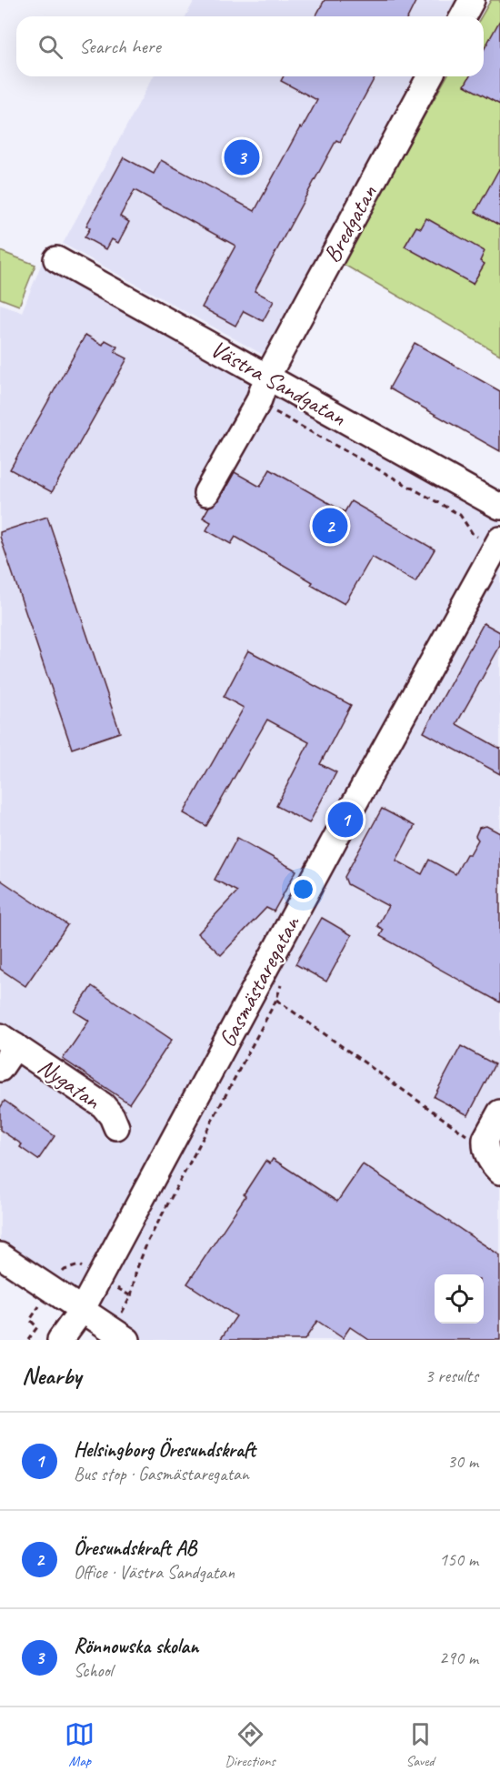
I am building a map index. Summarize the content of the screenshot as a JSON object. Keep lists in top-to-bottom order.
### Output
{
  "streets": {
    "street": [
      "Bredgatan",
      "Västra Sandgatan",
      "Gasmästaregatan",
      "Nygatan"
    ]
  },
  "crossings": [
    ["Bredgatan", "Västra Sandgatan"]
  ],
  "page": {
    "search": "Search here",
    "pins": ["3", "2", "1"],
    "heading": ["Nearby", "3 results"],
    "list": [
      {
        "mark": "1",
        "name": "Helsingborg Öresundskraft",
        "note": "Bus stop · Gasmästaregatan",
        "value": "30 m"
      },
      {
        "mark": "2",
        "name": "Öresundskraft AB",
        "note": "Office · Västra Sandgatan",
        "value": "150 m"
      },
      {
        "mark": "3",
        "name": "Rönnowska skolan",
        "note": "School",
        "value": "290 m"
      }
    ],
    "nav": ["Map", "Directions", "Saved"]
  }
}
